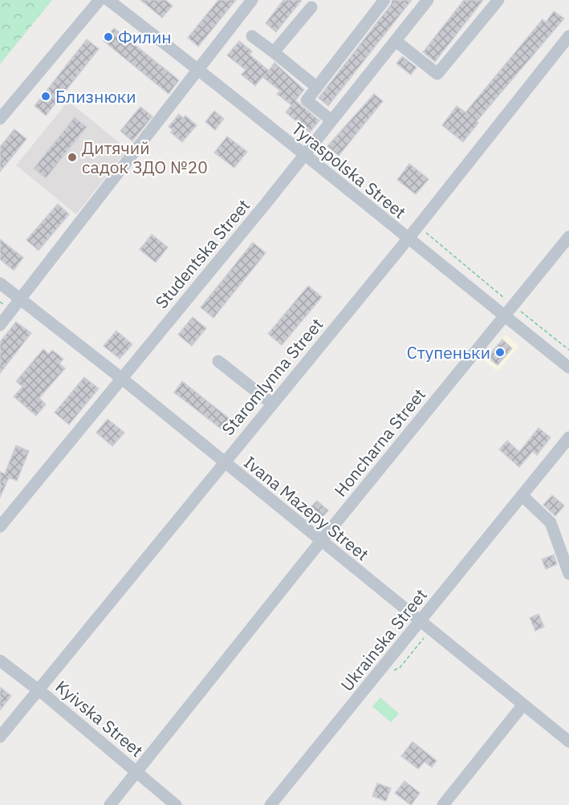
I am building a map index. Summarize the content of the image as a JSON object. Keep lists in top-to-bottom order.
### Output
{
  "streets": {
    "street": [
      "Tyraspolska Street",
      "Studentska Street",
      "Staromlynna Street",
      "Honcharna Street",
      "Ivana Mazepy Street",
      "Ukrainska Street",
      "Kyivska Street"
    ]
  },
  "crossings": [
    ["Tyraspolska Street", "Studentska Street"],
    ["Tyraspolska Street", "Staromlynna Street"],
    ["Tyraspolska Street", "Honcharna Street"],
    ["Studentska Street", "Ivana Mazepy Street"],
    ["Staromlynna Street", "Ivana Mazepy Street"],
    ["Staromlynna Street", "Kyivska Street"],
    ["Honcharna Street", "Ivana Mazepy Street"],
    ["Honcharna Street", "Kyivska Street"],
    ["Ivana Mazepy Street", "Ukrainska Street"]
  ],
  "places": [
    "Филин",
    "Близнюки",
    "Дитячий садок ЗДО №20",
    "Ступеньки"
  ]
}
